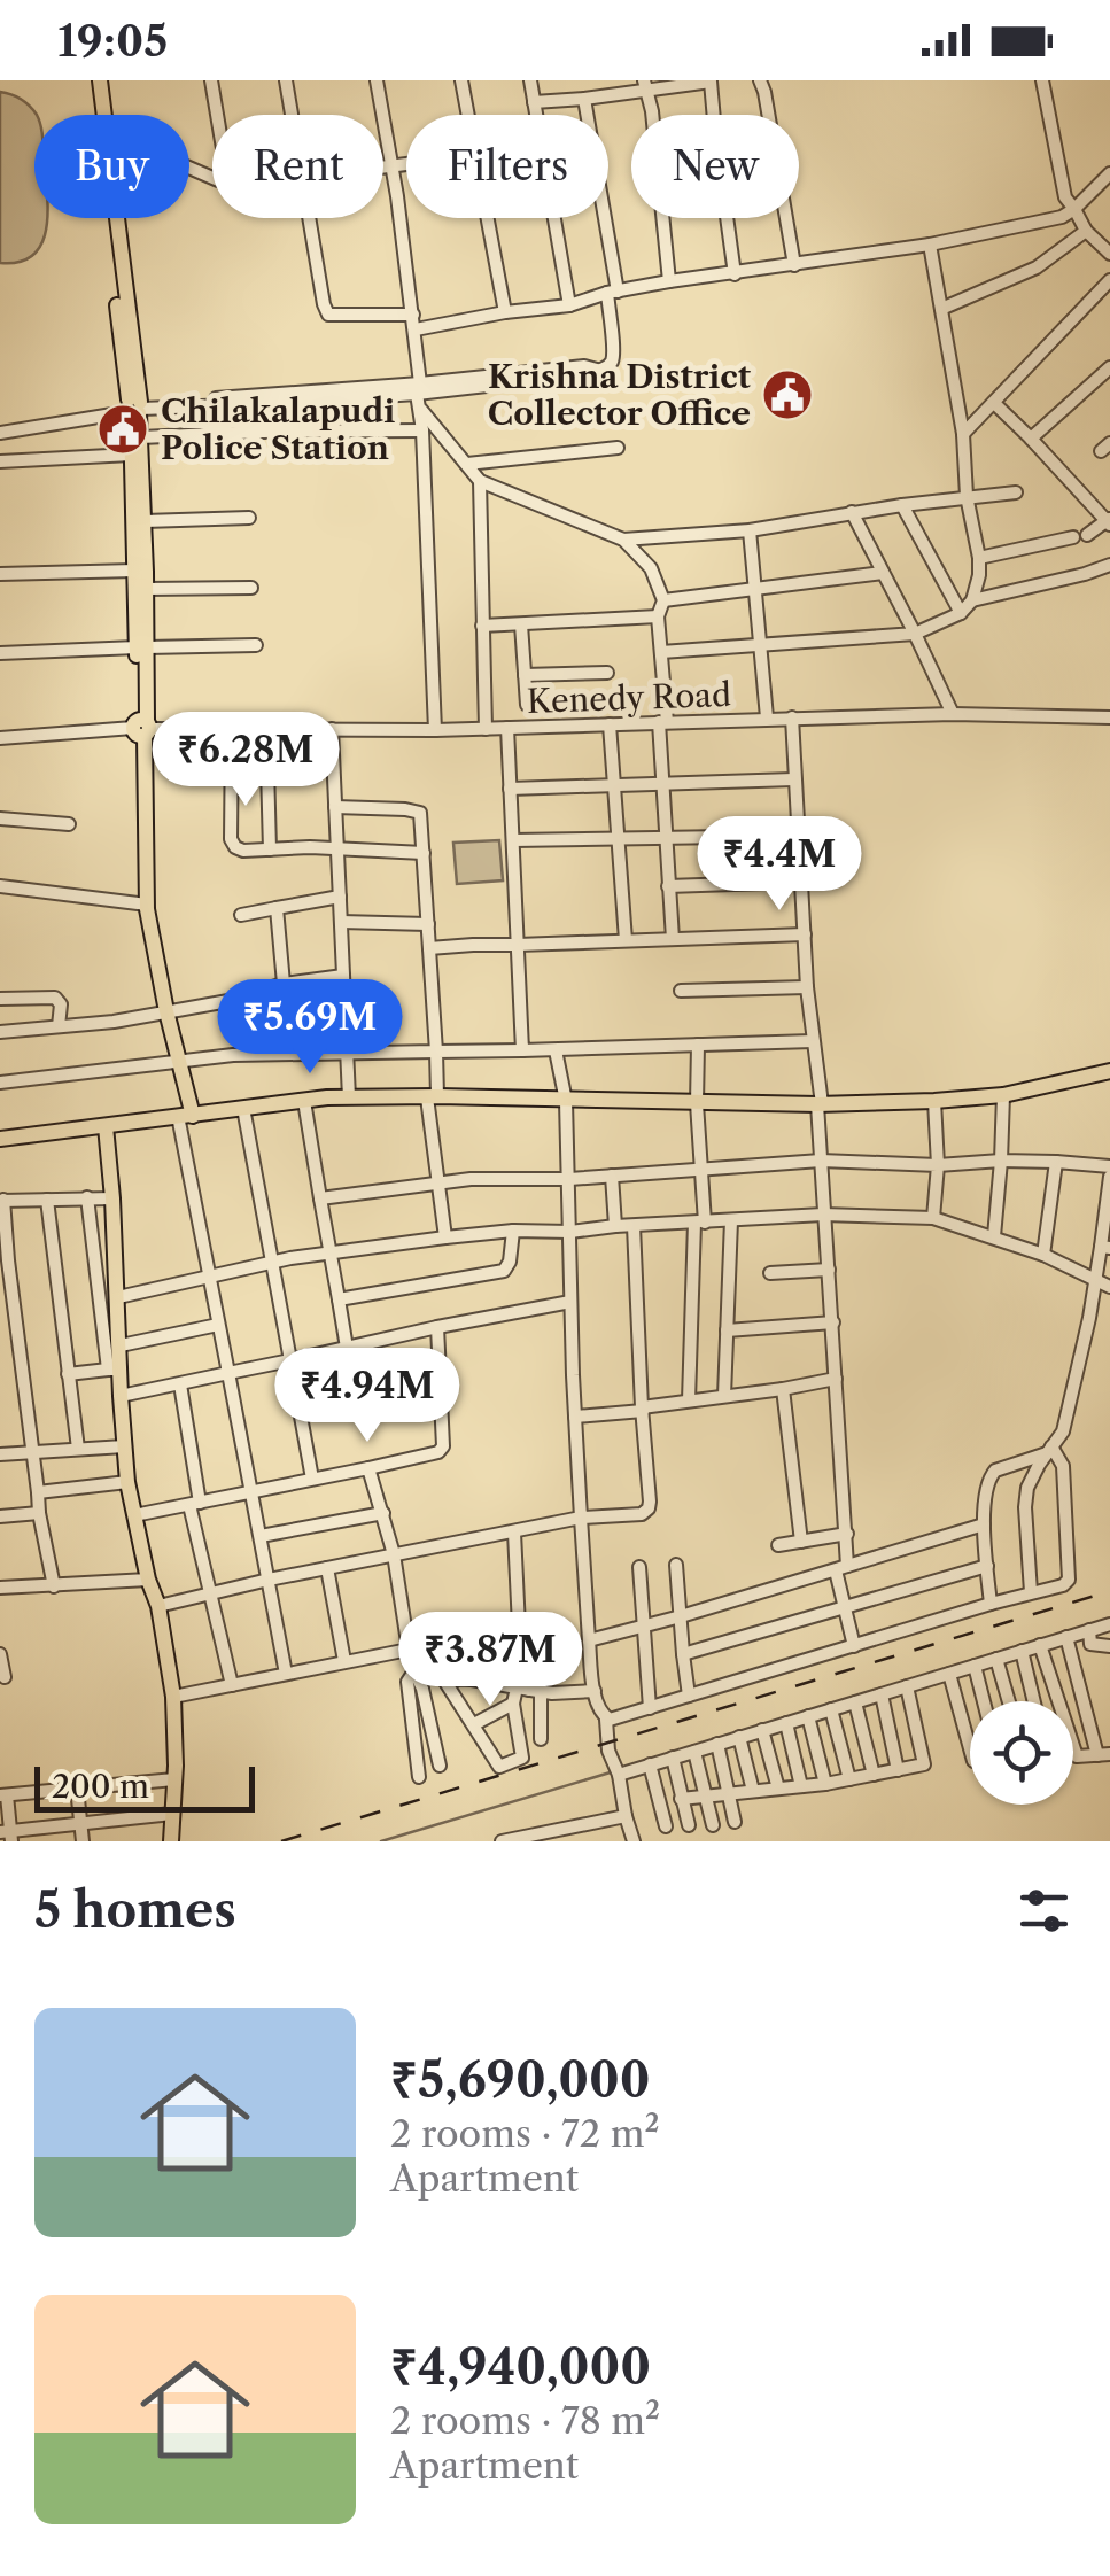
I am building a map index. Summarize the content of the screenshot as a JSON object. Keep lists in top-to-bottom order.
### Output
{
  "streets": {
    "street": ["Kenedy Road"]
  },
  "places": {
    "public building": ["Krishna District Collector Office", "Chilakalapudi Police Station"]
  },
  "scale_bar": "200 m",
  "page": {
    "status": "19:05",
    "chip": [
      "Buy",
      "Rent",
      "Filters",
      "New"
    ],
    "price": [
      "₹6.28M",
      "₹4.4M",
      "₹5.69M",
      "₹4.94M",
      "₹3.87M"
    ],
    "scale": "200 m",
    "heading": "5 homes",
    "list": [
      {
        "name": "₹5,690,000",
        "note": "2 rooms · 72 m² · Apartment"
      },
      {
        "name": "₹4,940,000",
        "note": "2 rooms · 78 m² · Apartment"
      }
    ]
  }
}
